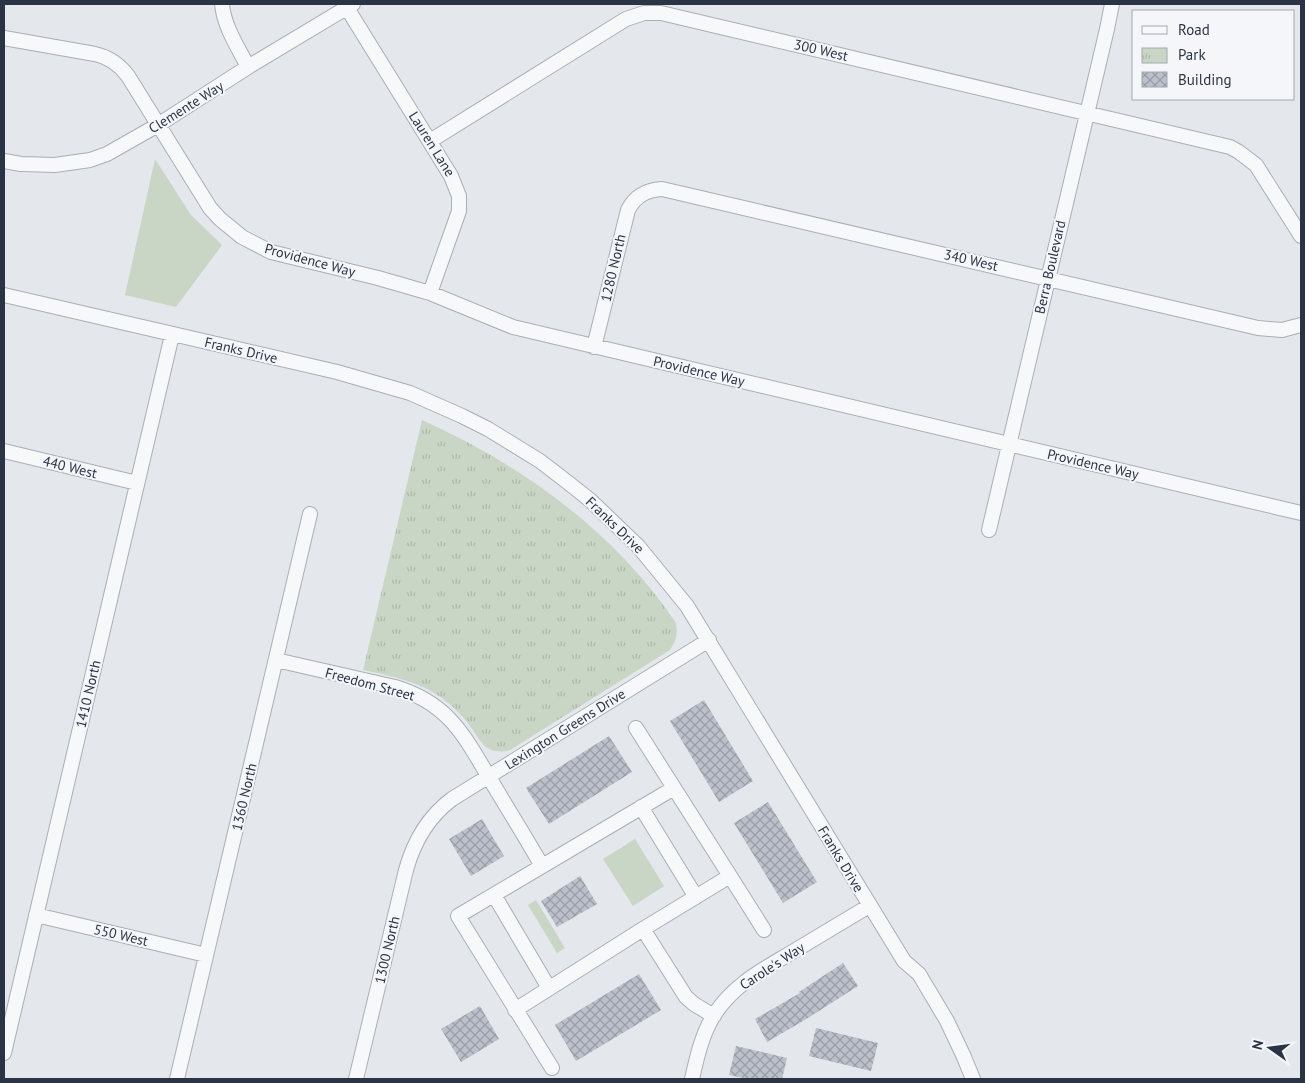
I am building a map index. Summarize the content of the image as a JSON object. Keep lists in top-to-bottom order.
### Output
{
  "streets": {
    "street": [
      "300 West",
      "Clemente Way",
      "Lauren Lane",
      "Providence Way",
      "340 West",
      "Berra Boulevard",
      "1280 North",
      "Franks Drive",
      "440 West",
      "Freedom Street",
      "1410 North",
      "Lexington Greens Drive",
      "1360 North",
      "550 West",
      "1300 North",
      "Carole's Way"
    ]
  },
  "crossings": [
    ["300 West", "Lauren Lane"],
    ["300 West", "Berra Boulevard"],
    ["Clemente Way", "Lauren Lane"],
    ["Clemente Way", "Providence Way"],
    ["Lauren Lane", "Providence Way"],
    ["Providence Way", "Berra Boulevard"],
    ["Providence Way", "1280 North"],
    ["340 West", "Berra Boulevard"],
    ["340 West", "1280 North"],
    ["Franks Drive", "1410 North"],
    ["Franks Drive", "Lexington Greens Drive"],
    ["Franks Drive", "Carole's Way"],
    ["440 West", "1410 North"],
    ["Freedom Street", "Lexington Greens Drive"],
    ["Freedom Street", "1360 North"],
    ["1410 North", "550 West"],
    ["Lexington Greens Drive", "1300 North"],
    ["1360 North", "550 West"]
  ],
  "legend": ["Road", "Park", "Building"],
  "north": "left"
}
